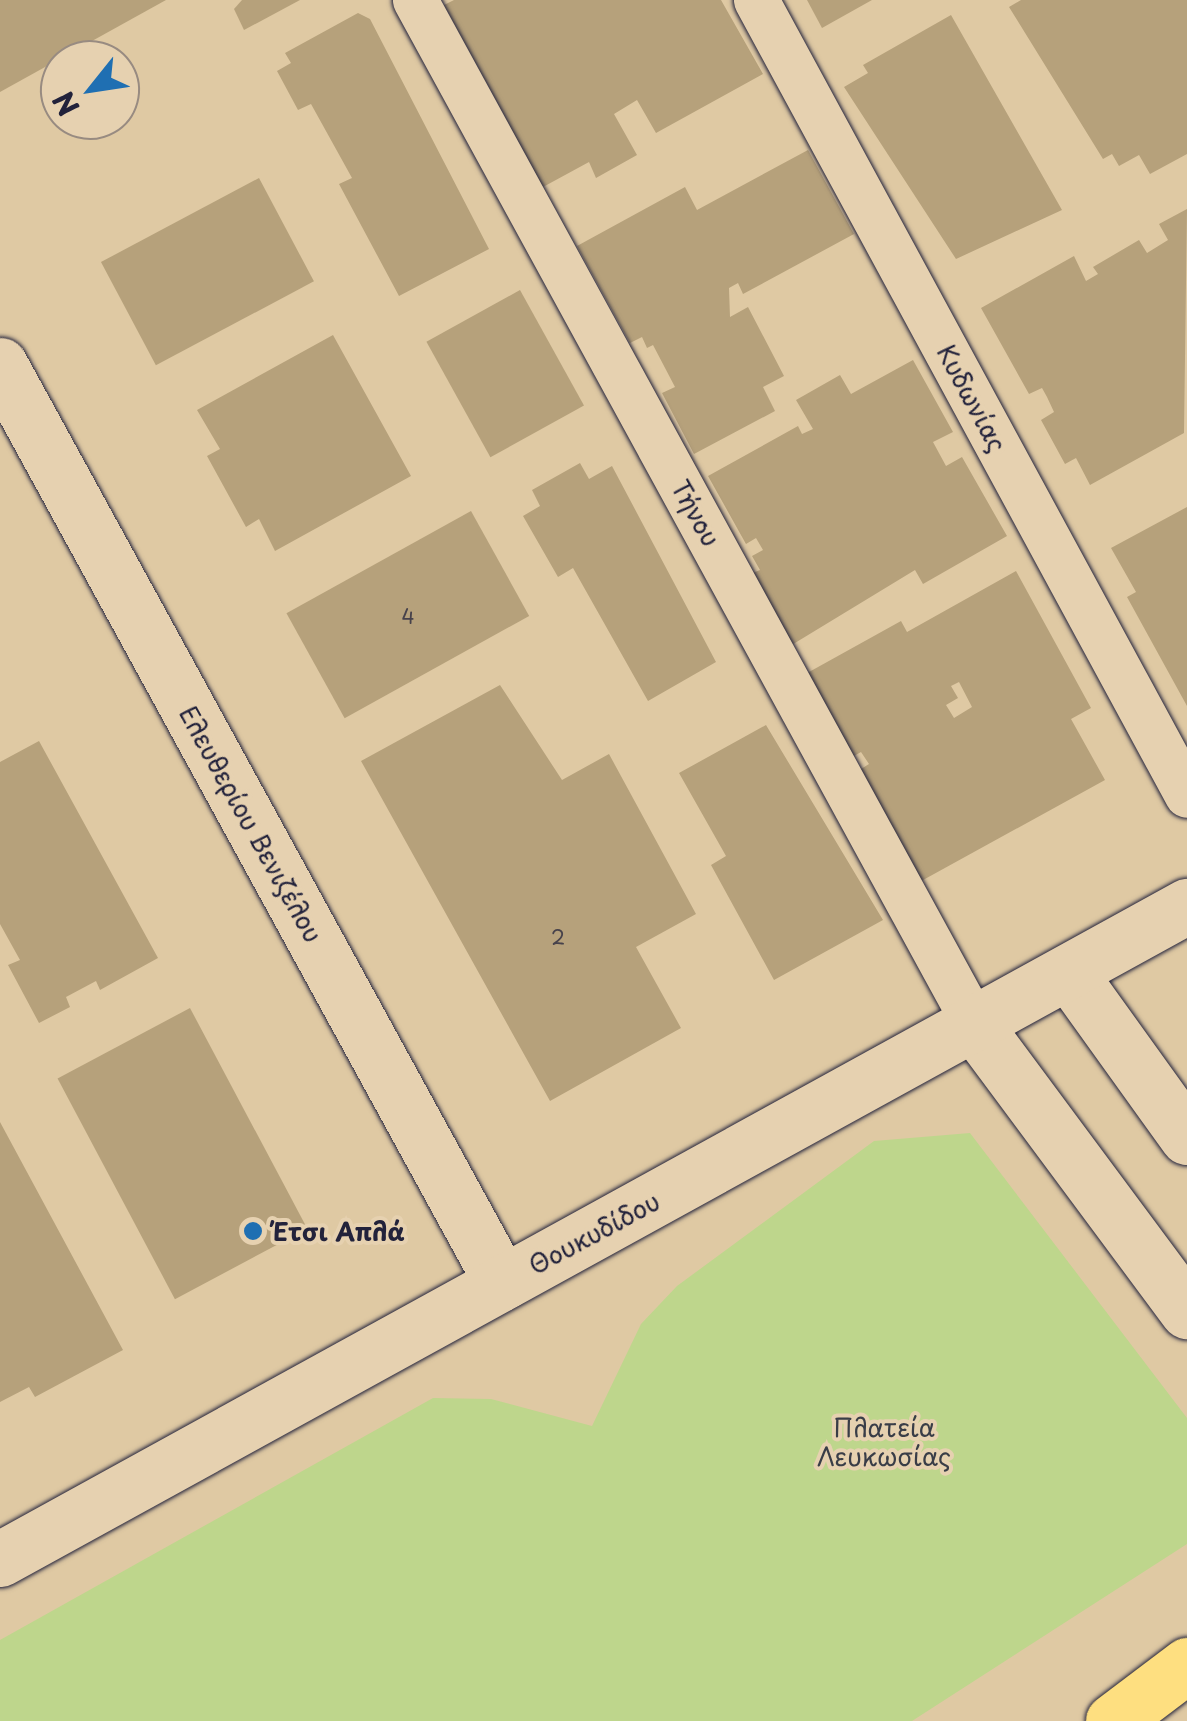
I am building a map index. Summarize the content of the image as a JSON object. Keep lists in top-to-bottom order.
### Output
{
  "streets": {
    "street": ["Ελευθερίου Βενιζέλου", "Θουκυδίδου"],
    "lane": ["Κυδωνίας", "Τήνου"]
  },
  "crossings": [
    ["Τήνου", "Θουκυδίδου"],
    ["Ελευθερίου Βενιζέλου", "Θουκυδίδου"]
  ],
  "parks": ["Πλατεία Λευκωσίας"],
  "places": ["Έτσι Απλά"],
  "house_numbers": ["4", "2"],
  "north": "bottom left"
}
